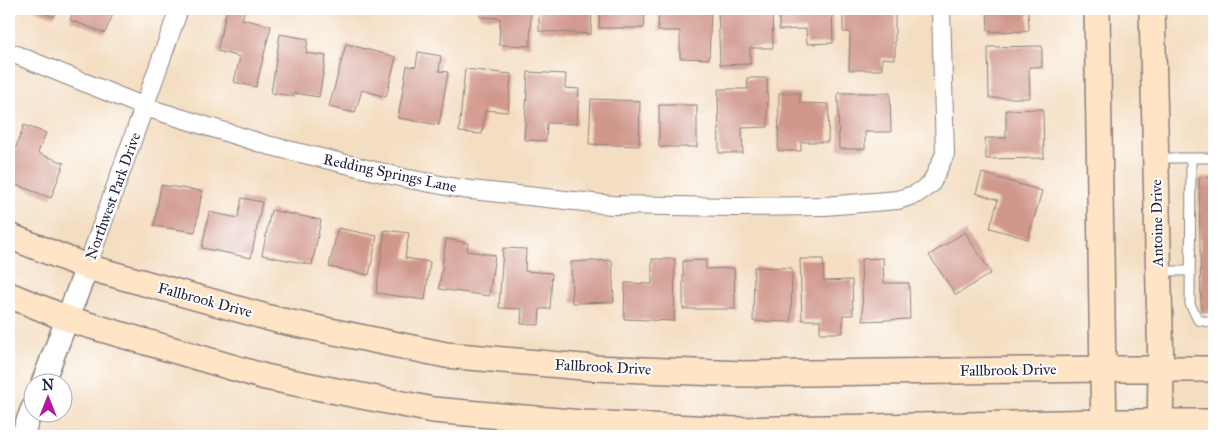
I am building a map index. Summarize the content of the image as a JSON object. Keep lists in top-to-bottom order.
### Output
{
  "streets": {
    "main road": ["Antoine Drive", "Fallbrook Drive"],
    "street": ["Redding Springs Lane", "Northwest Park Drive"]
  },
  "crossings": [
    ["Redding Springs Lane", "Northwest Park Drive"],
    ["Northwest Park Drive", "Fallbrook Drive"],
    ["Antoine Drive", "Fallbrook Drive"]
  ],
  "north": "top"
}
